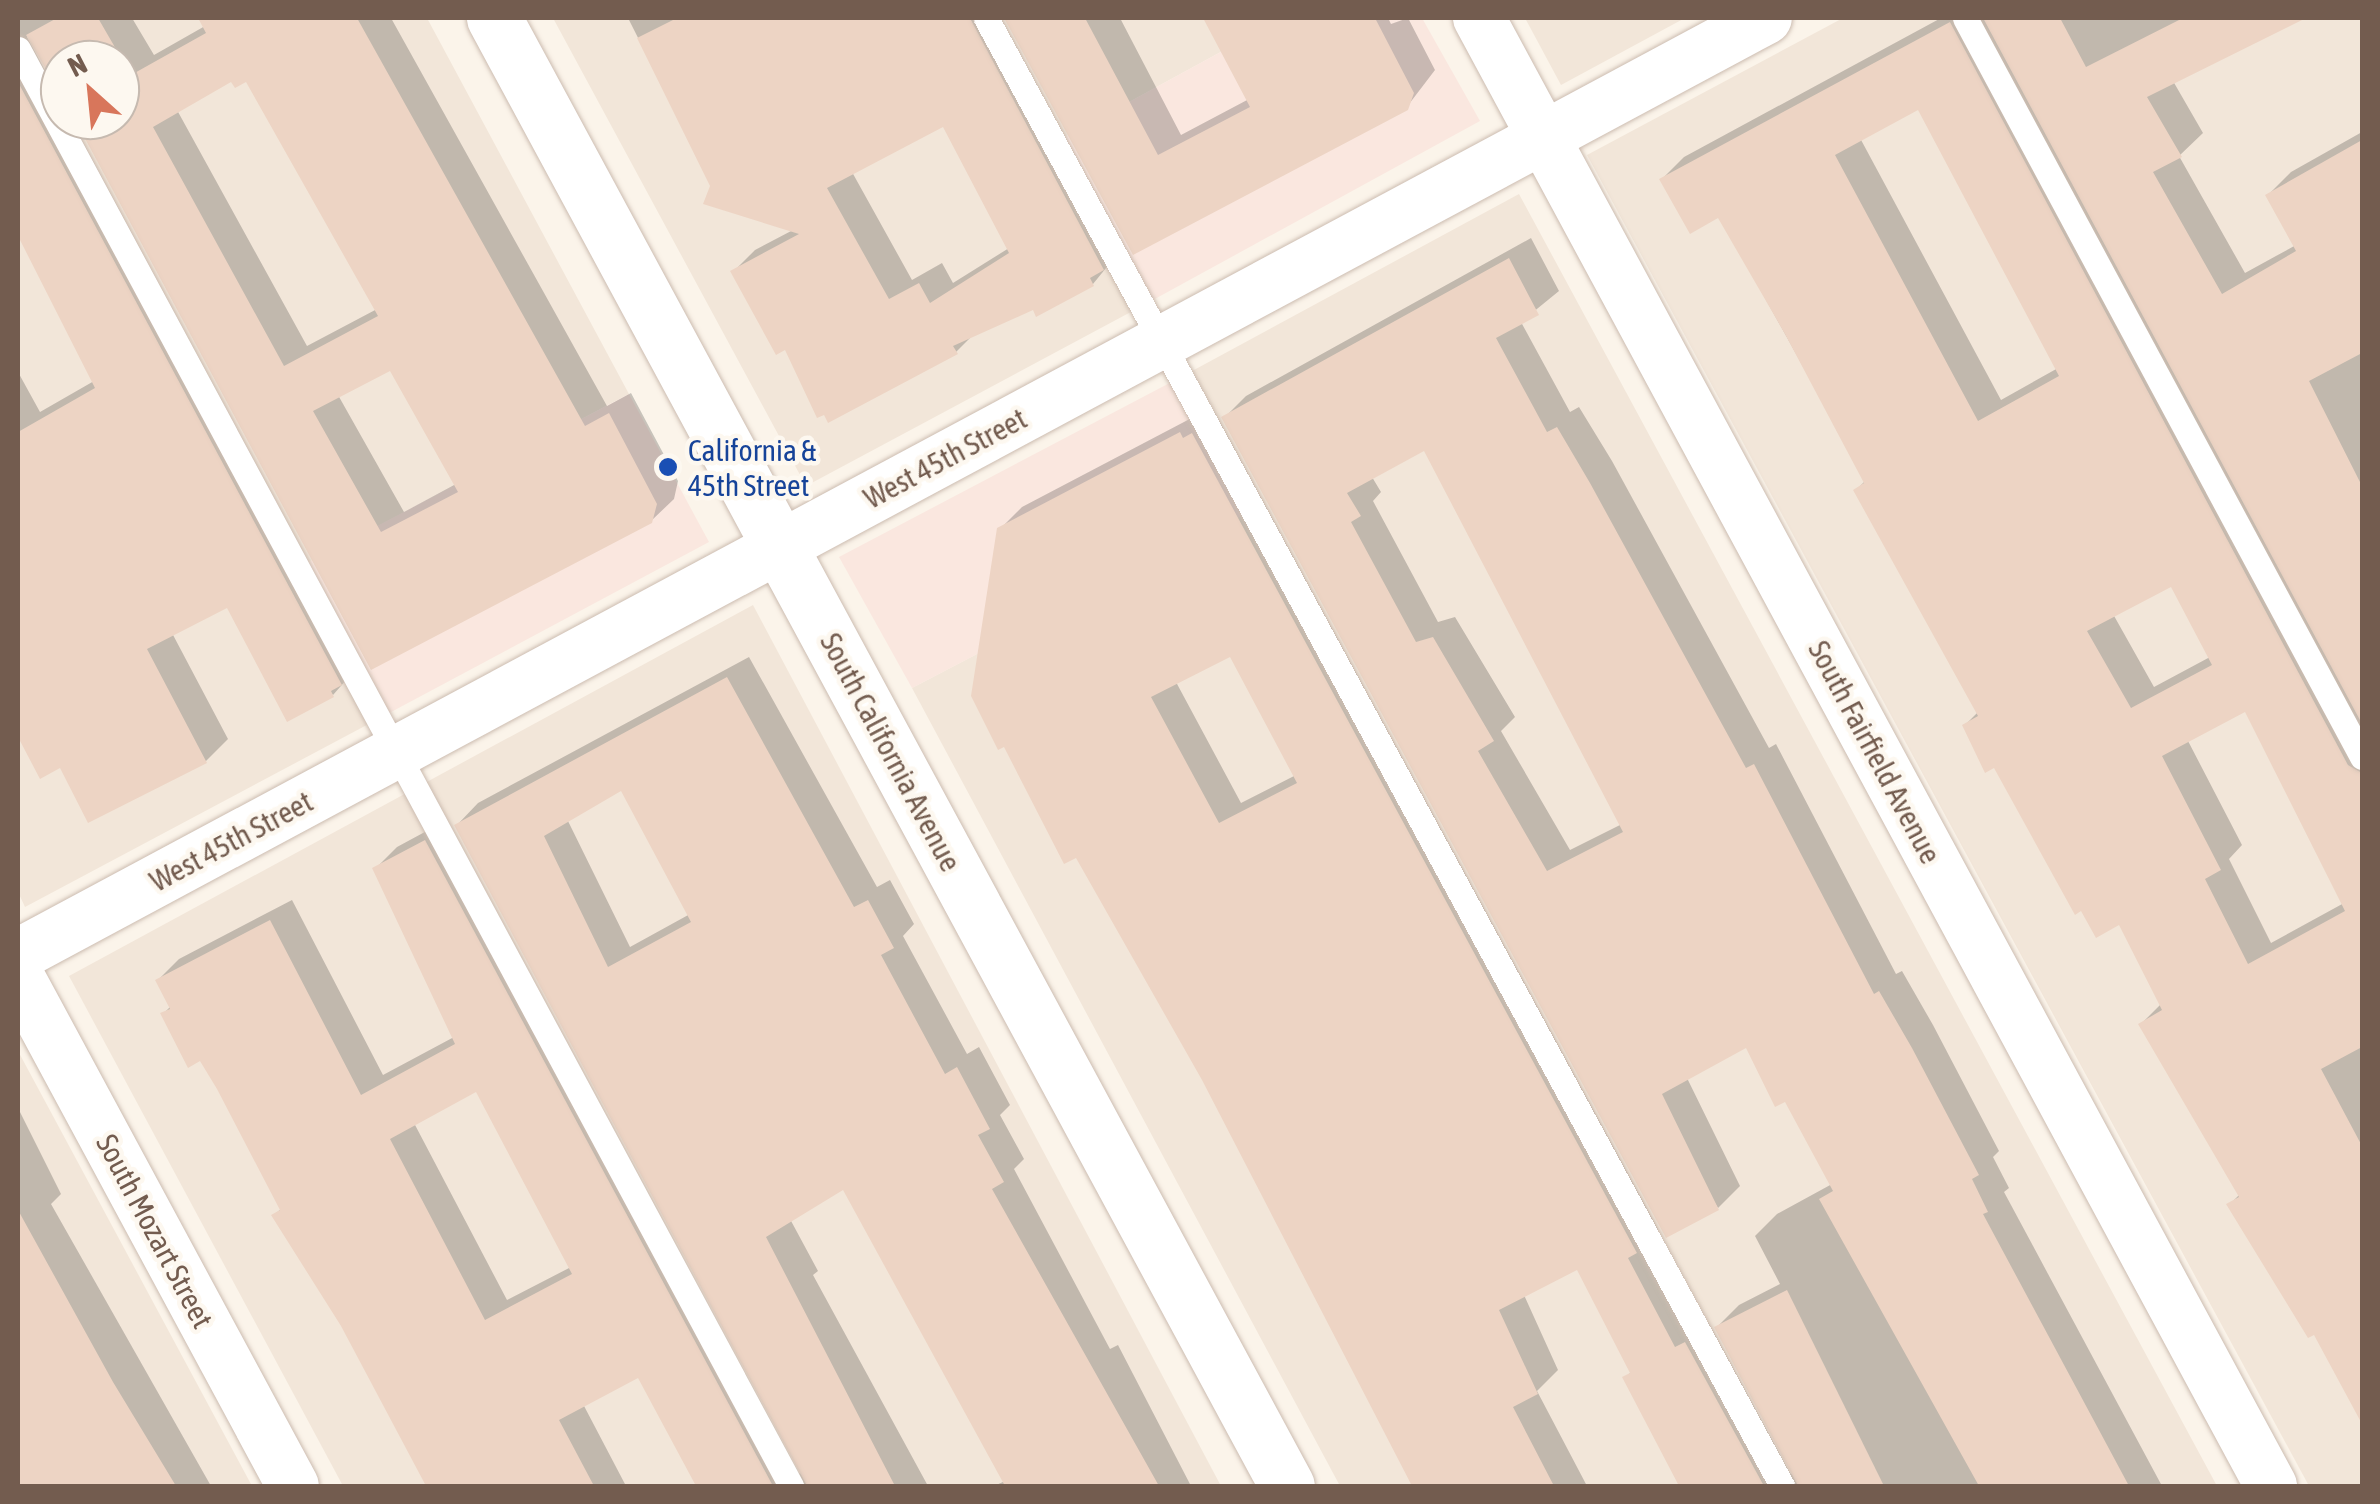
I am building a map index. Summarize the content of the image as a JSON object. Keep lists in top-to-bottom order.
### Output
{
  "streets": {
    "main road": ["South California Avenue"],
    "street": ["West 45th Street", "South Fairfield Avenue", "South Mozart Street"]
  },
  "crossings": [
    ["West 45th Street", "South California Avenue"],
    ["West 45th Street", "South Fairfield Avenue"]
  ],
  "places": ["California & 45th Street"],
  "north": "top left"
}
